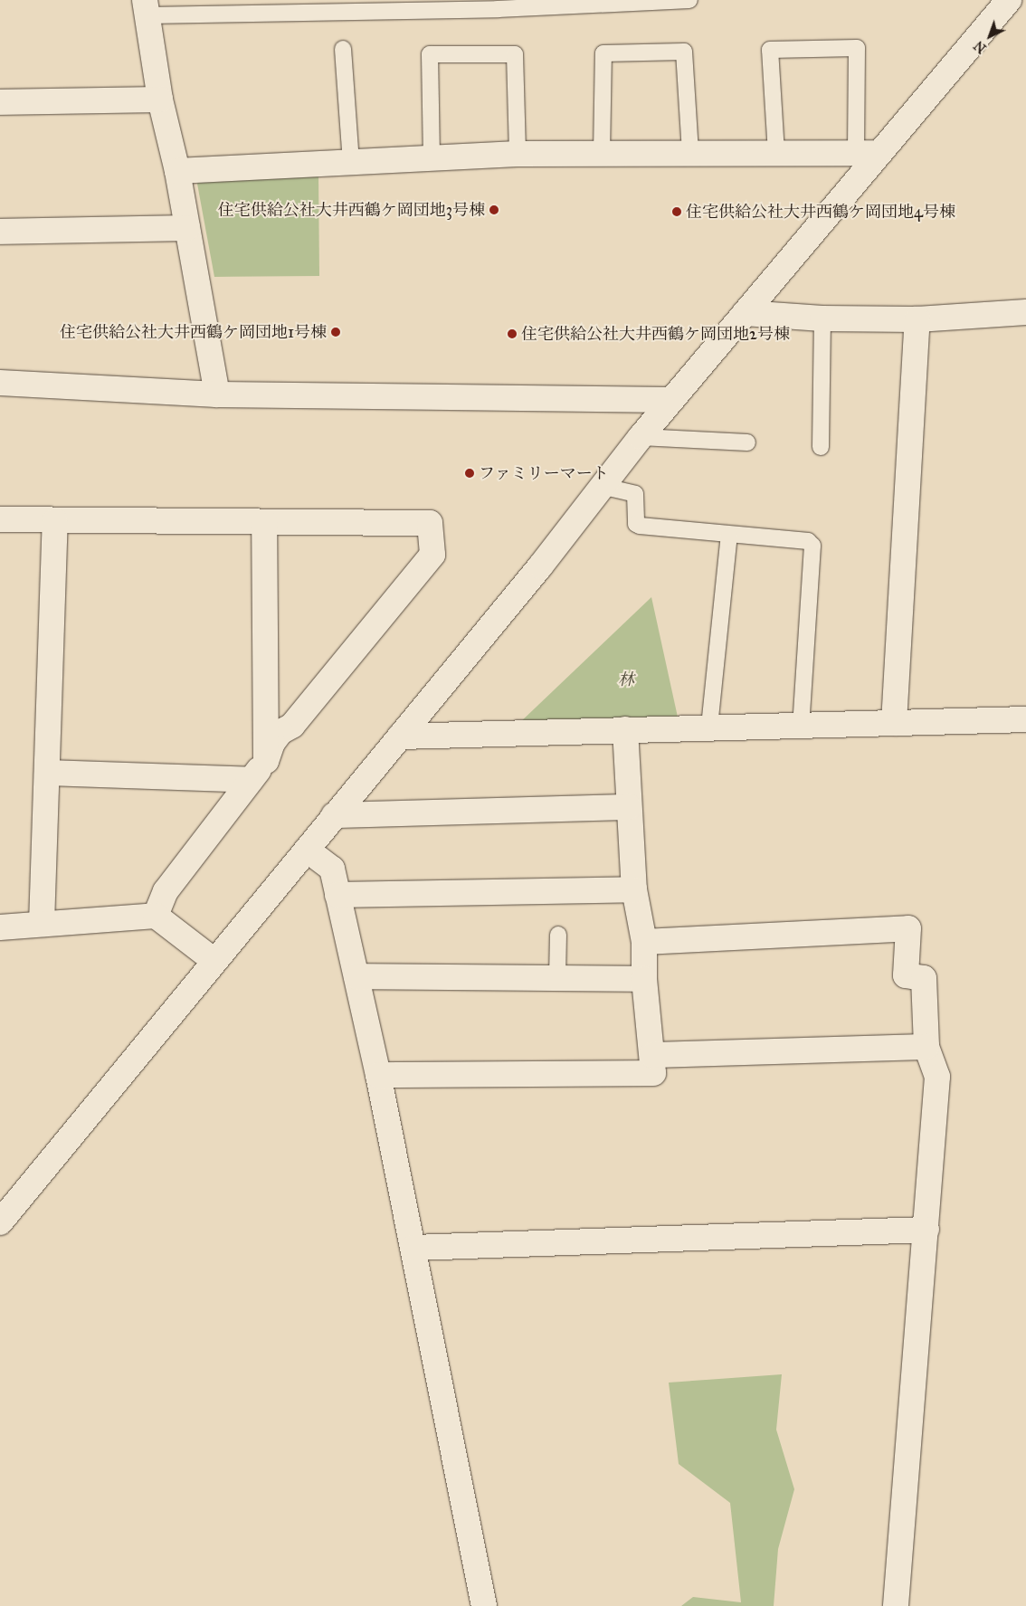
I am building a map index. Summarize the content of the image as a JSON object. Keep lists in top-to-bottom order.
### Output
{
  "parks": ["林"],
  "places": [
    "住宅供給公社大井西鶴ケ岡団地3号棟",
    "住宅供給公社大井西鶴ケ岡団地4号棟",
    "住宅供給公社大井西鶴ケ岡団地1号棟",
    "住宅供給公社大井西鶴ケ岡団地2号棟",
    "ファミリーマート"
  ],
  "north": "bottom left"
}
